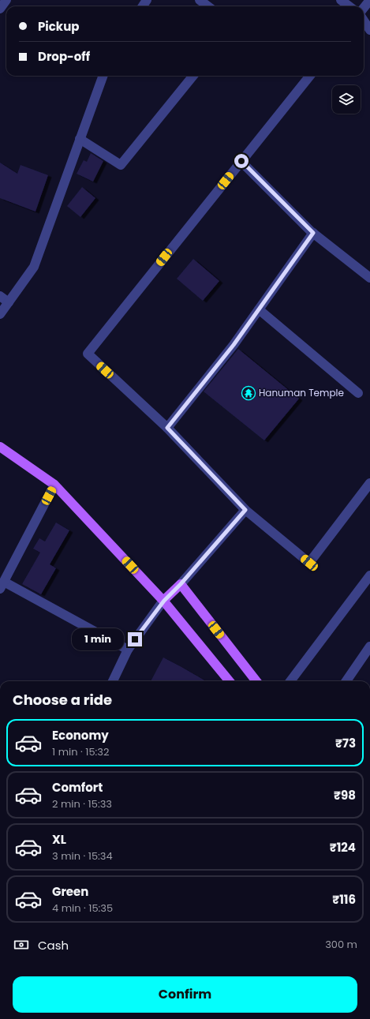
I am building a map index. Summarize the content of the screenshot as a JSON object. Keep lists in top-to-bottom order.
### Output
{
  "places": {
    "temple": ["Hanuman Temple"]
  },
  "page": {
    "banner": ["Pickup", "Drop-off"],
    "bubble": "1 min",
    "heading": "Choose a ride",
    "list": [
      {
        "name": "Economy",
        "note": "1 min · 15:32",
        "value": "₹73"
      },
      {
        "name": "Comfort",
        "note": "2 min · 15:33",
        "value": "₹98"
      },
      {
        "name": "XL",
        "note": "3 min · 15:34",
        "value": "₹124"
      },
      {
        "name": "Green",
        "note": "4 min · 15:35",
        "value": "₹116"
      }
    ],
    "pay": ["Cash", "300 m"],
    "buttons": "Confirm"
  }
}
